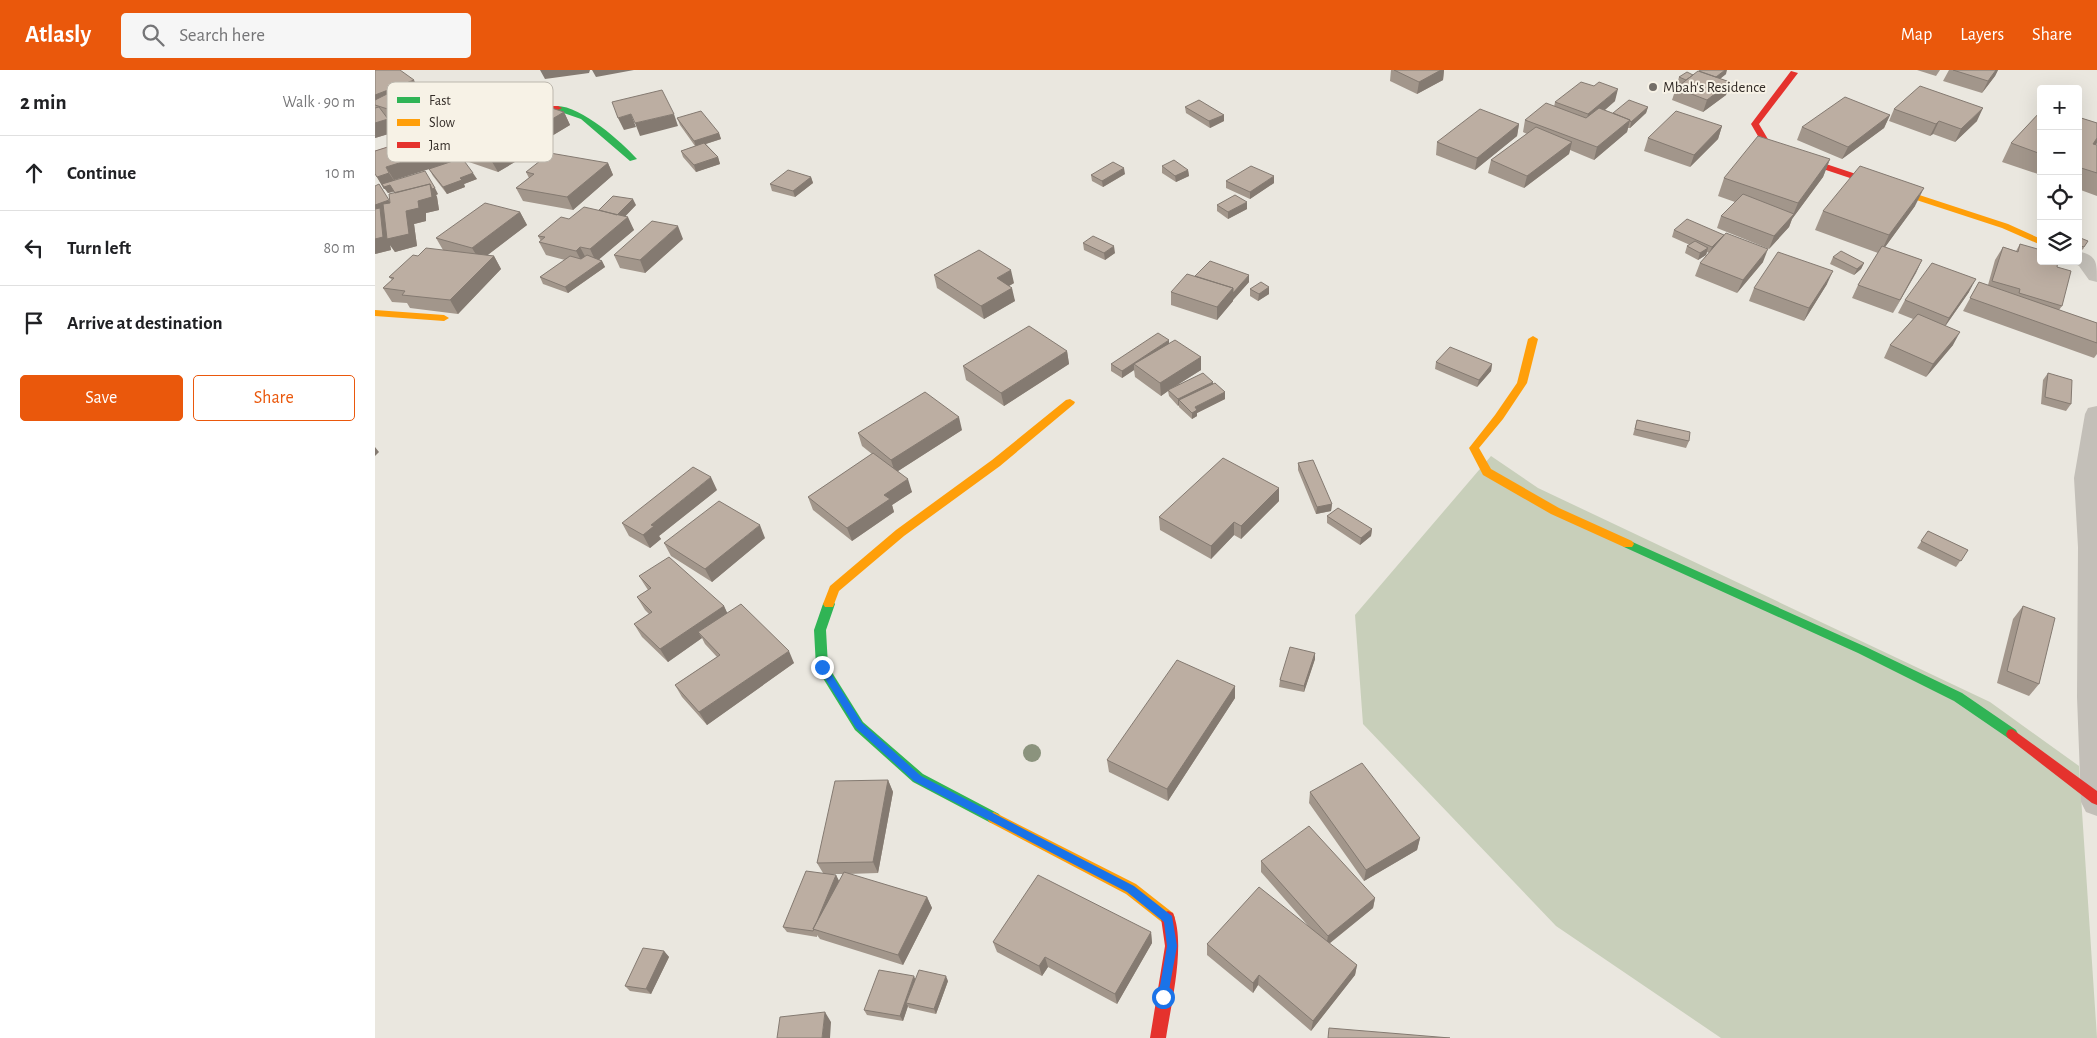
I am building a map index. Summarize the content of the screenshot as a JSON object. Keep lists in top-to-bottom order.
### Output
{
  "places": ["Mbah's Residence"],
  "legend": ["Fast", "Slow", "Jam"],
  "page": {
    "header": "Atlasly",
    "search": "Search here",
    "nav": ["Map", "Layers", "Share"],
    "heading": ["2 min", "Walk · 90 m"],
    "map_buttons": ["+", "−"],
    "list": [
      ["Continue", "10 m"],
      ["Turn left", "80 m"],
      "Arrive at destination"
    ],
    "buttons": ["Save", "Share"]
  }
}
